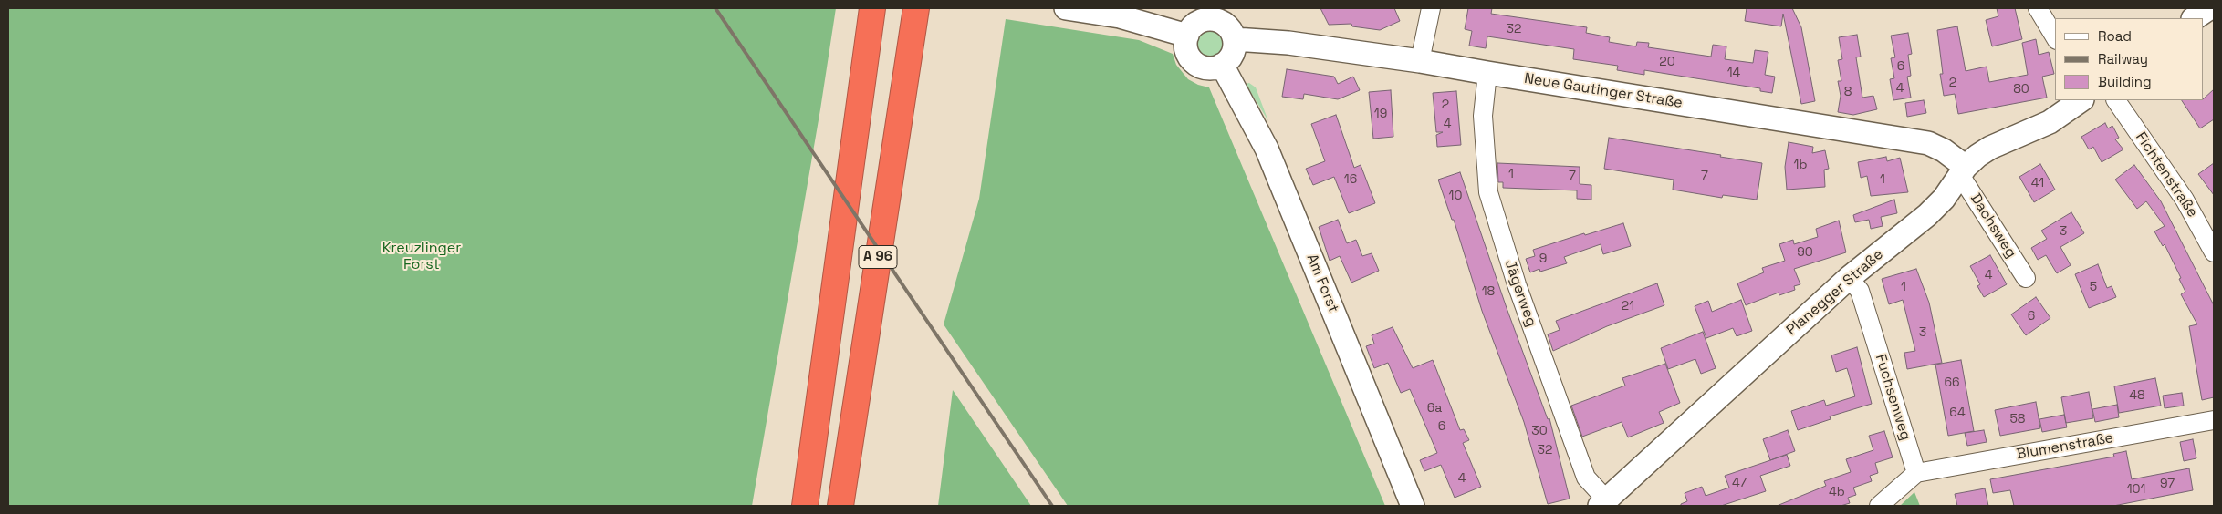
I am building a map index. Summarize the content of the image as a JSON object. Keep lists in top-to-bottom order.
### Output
{
  "streets": {
    "highway": ["A 96"],
    "street": [
      "Neue Gautinger Straße",
      "Fichtenstraße",
      "Dachsweg",
      "Am Forst",
      "Planegger Straße",
      "Jägerweg",
      "Fuchsenweg",
      "Blumenstraße"
    ]
  },
  "crossings": [
    ["Neue Gautinger Straße", "Dachsweg"],
    ["Neue Gautinger Straße", "Am Forst"],
    ["Neue Gautinger Straße", "Planegger Straße"],
    ["Neue Gautinger Straße", "Jägerweg"],
    ["Dachsweg", "Planegger Straße"],
    ["Planegger Straße", "Jägerweg"],
    ["Planegger Straße", "Fuchsenweg"],
    ["Fuchsenweg", "Blumenstraße"]
  ],
  "parks": ["Kreuzlinger Forst"],
  "house_numbers": [
    "32",
    "20",
    "6",
    "14",
    "2",
    "4",
    "80",
    "8",
    "2",
    "19",
    "4",
    "1b",
    "1",
    "7",
    "7",
    "16",
    "1",
    "41",
    "10",
    "3",
    "90",
    "9",
    "4",
    "1",
    "5",
    "18",
    "21",
    "6",
    "3",
    "66",
    "48",
    "6a",
    "64",
    "58",
    "6",
    "30",
    "32",
    "4",
    "47",
    "97",
    "101",
    "4b"
  ],
  "legend": ["Road", "Railway", "Building"]
}
